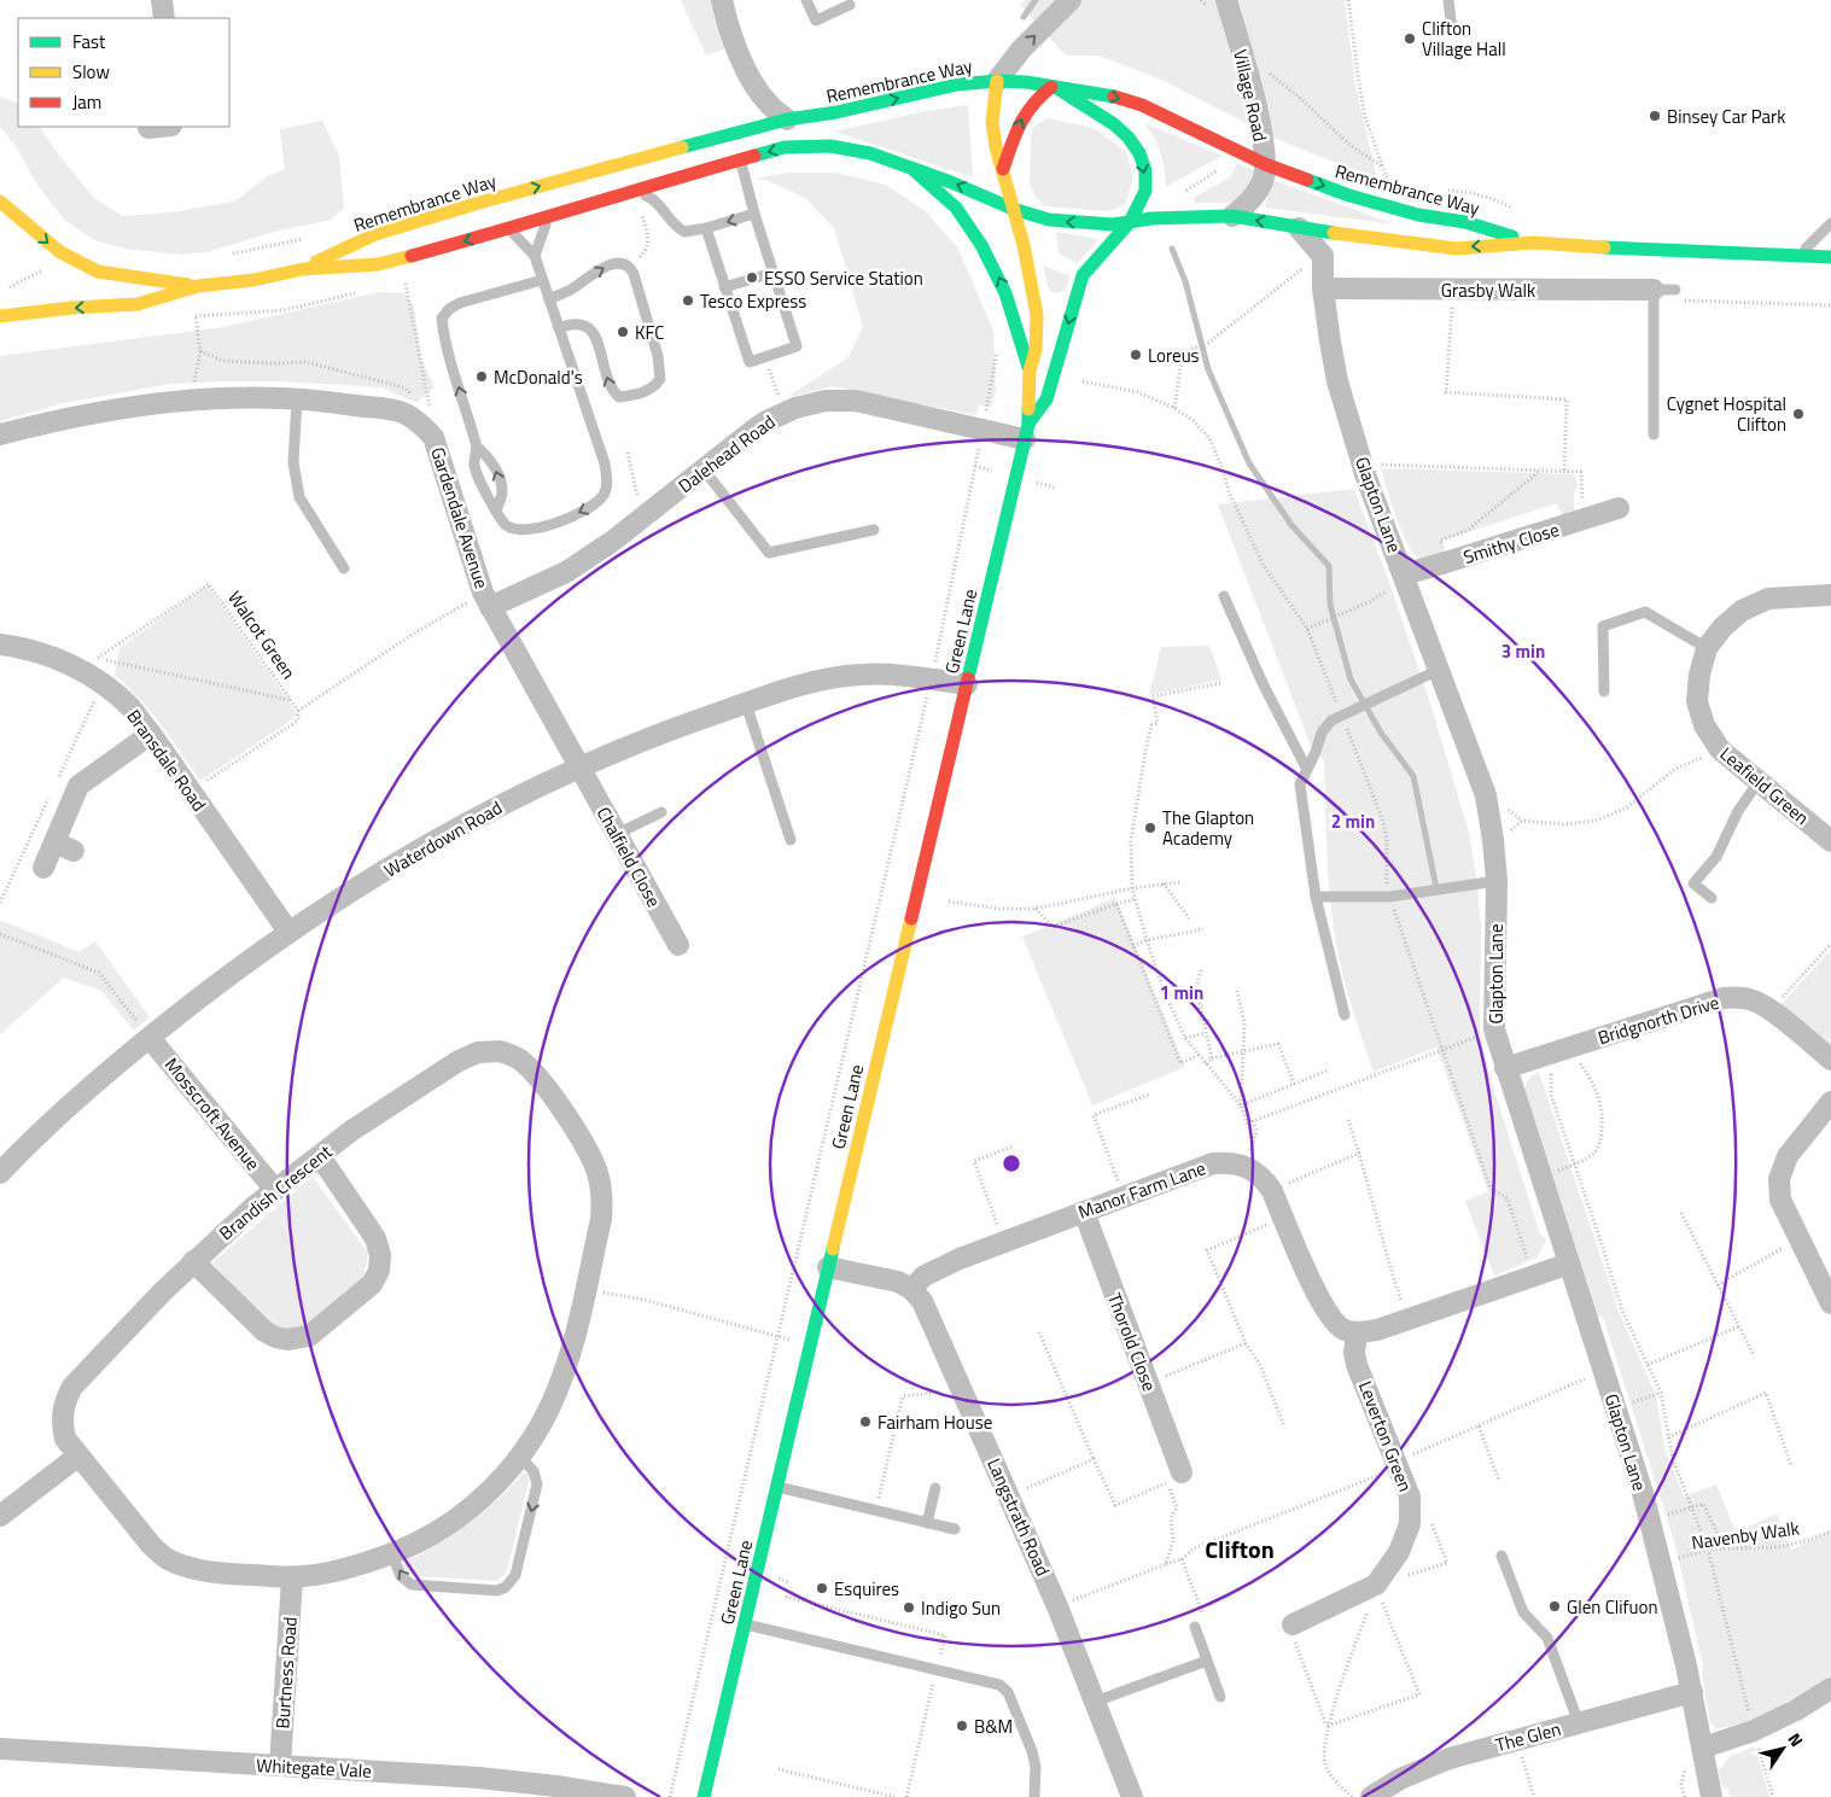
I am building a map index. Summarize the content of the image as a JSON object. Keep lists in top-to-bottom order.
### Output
{
  "streets": {
    "main road": ["Remembrance Way", "Green Lane"],
    "street": [
      "Village Road",
      "Grasby Walk",
      "Dalehead Road",
      "Glapton Lane",
      "Gardendale Avenue",
      "Smithy Close",
      "Bransdale Road",
      "Leafield Green",
      "Waterdown Road",
      "Chalfield Close",
      "Bridgnorth Drive",
      "Mosscroft Avenue",
      "Manor Farm Lane",
      "Brandish Crescent",
      "Thorold Close",
      "Leverton Green",
      "Langstrath Road",
      "Burtness Road",
      "The Glen",
      "Whitegate Vale"
    ],
    "path": ["Walcot Green", "Navenby Walk"]
  },
  "crossings": [
    ["Remembrance Way", "Village Road"],
    ["Remembrance Way", "Green Lane"],
    ["Grasby Walk", "Glapton Lane"],
    ["Dalehead Road", "Gardendale Avenue"],
    ["Dalehead Road", "Green Lane"],
    ["Glapton Lane", "Smithy Close"],
    ["Glapton Lane", "Bridgnorth Drive"],
    ["Glapton Lane", "Navenby Walk"],
    ["Glapton Lane", "The Glen"],
    ["Gardendale Avenue", "Waterdown Road"],
    ["Gardendale Avenue", "Chalfield Close"],
    ["Green Lane", "Waterdown Road"],
    ["Walcot Green", "Bransdale Road"],
    ["Bransdale Road", "Waterdown Road"],
    ["Waterdown Road", "Chalfield Close"],
    ["Waterdown Road", "Mosscroft Avenue"],
    ["Mosscroft Avenue", "Brandish Crescent"],
    ["Manor Farm Lane", "Thorold Close"],
    ["Manor Farm Lane", "Langstrath Road"],
    ["Brandish Crescent", "Burtness Road"],
    ["Burtness Road", "Whitegate Vale"]
  ],
  "districts": ["Clifton"],
  "places": [
    "Clifton Village Hall",
    "Binsey Car Park",
    "ESSO Service Station",
    "Tesco Express",
    "KFC",
    "Loreus",
    "McDonald's",
    "Cygnet Hospital Clifton",
    "The Glapton Academy",
    "Fairham House",
    "Esquires",
    "Glen Clifuon",
    "Indigo Sun",
    "B&M"
  ],
  "legend": ["Fast", "Slow", "Jam"],
  "north": "top right",
  "rings": ["3 min", "2 min", "1 min"]
}
